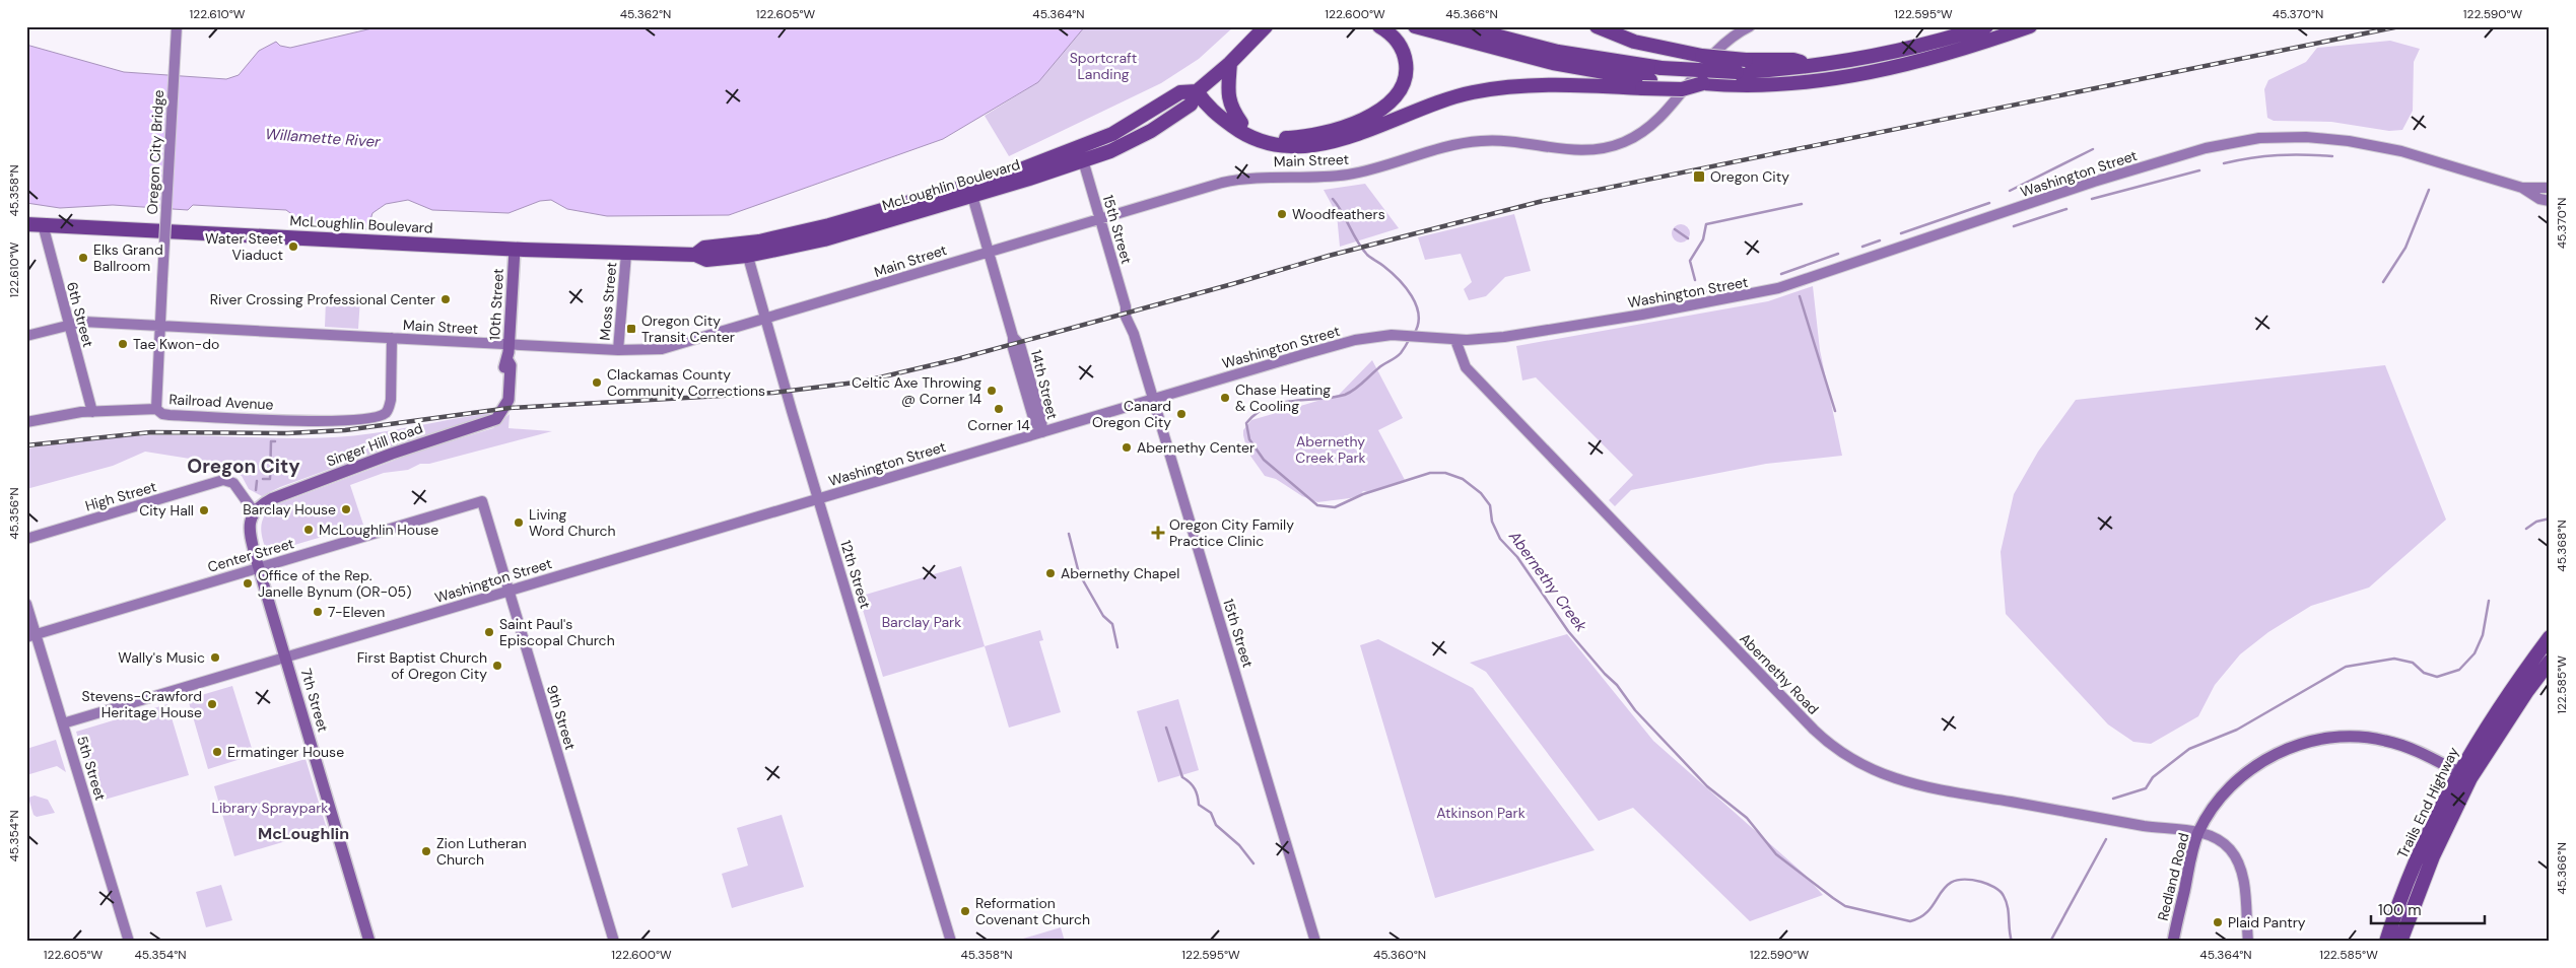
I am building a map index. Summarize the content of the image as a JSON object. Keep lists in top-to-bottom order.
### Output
{
  "streets": {
    "highway": ["McLoughlin Boulevard", "Trails End Highway"],
    "main road": [
      "Oregon City Bridge",
      "Main Street",
      "Washington Street",
      "15th Street",
      "Moss Street",
      "10th Street",
      "6th Street",
      "14th Street",
      "Railroad Avenue",
      "Singer Hill Road",
      "High Street",
      "Center Street",
      "12th Street",
      "Abernethy Road",
      "7th Street",
      "9th Street",
      "5th Street",
      "Redland Road"
    ]
  },
  "crossings": [
    ["Oregon City Bridge", "Main Street"],
    ["Main Street", "15th Street"],
    ["Main Street", "Moss Street"],
    ["Main Street", "10th Street"],
    ["Main Street", "6th Street"],
    ["Main Street", "14th Street"],
    ["Main Street", "Railroad Avenue"],
    ["Main Street", "12th Street"],
    ["Washington Street", "15th Street"],
    ["Washington Street", "14th Street"],
    ["Washington Street", "12th Street"],
    ["Washington Street", "Abernethy Road"],
    ["Washington Street", "7th Street"],
    ["Washington Street", "9th Street"],
    ["Washington Street", "5th Street"],
    ["McLoughlin Boulevard", "15th Street"],
    ["McLoughlin Boulevard", "Moss Street"],
    ["McLoughlin Boulevard", "10th Street"],
    ["McLoughlin Boulevard", "6th Street"],
    ["McLoughlin Boulevard", "14th Street"],
    ["McLoughlin Boulevard", "12th Street"],
    ["10th Street", "Singer Hill Road"],
    ["6th Street", "Railroad Avenue"],
    ["Singer Hill Road", "High Street"],
    ["Singer Hill Road", "7th Street"],
    ["High Street", "7th Street"],
    ["Center Street", "7th Street"],
    ["Center Street", "9th Street"],
    ["Center Street", "5th Street"],
    ["Abernethy Road", "Redland Road"],
    ["Trails End Highway", "Redland Road"]
  ],
  "districts": ["Oregon City", "McLoughlin"],
  "water": ["Willamette River", "Abernethy Creek"],
  "parks": [
    "Sportcraft Landing",
    "Abernethy Creek Park",
    "Barclay Park",
    "Library Spraypark",
    "Atkinson Park"
  ],
  "places": {
    "transit": ["Oregon City", "Oregon City Transit Center"],
    "other": [
      "Woodfeathers",
      "Water Steet Viaduct",
      "Elks Grand Ballroom",
      "River Crossing Professional Center",
      "Tae Kwon-do",
      "Clackamas County Community Corrections",
      "Celtic Axe Throwing @ Corner 14",
      "Chase Heating & Cooling",
      "Corner 14",
      "Canard Oregon City",
      "Abernethy Center",
      "Barclay House",
      "City Hall",
      "Living Word Church",
      "McLoughlin House",
      "Abernethy Chapel",
      "Office of the Rep. Janelle Bynum (OR-05)",
      "7-Eleven",
      "Saint Paul's Episcopal Church",
      "Wally's Music",
      "First Baptist Church of Oregon City",
      "Stevens-Crawford Heritage House",
      "Ermatinger House",
      "Zion Lutheran Church",
      "Reformation Covenant Church",
      "Plaid Pantry"
    ],
    "health": ["Oregon City Family Practice Clinic"]
  },
  "scale_bar": "100 m",
  "coordinates": [
    "122.610°W",
    "45.362°N",
    "122.605°W",
    "45.364°N",
    "122.600°W",
    "45.366°N",
    "122.595°W",
    "45.370°N",
    "122.590°W",
    "45.358°N",
    "45.356°N",
    "45.368°N",
    "122.585°W",
    "45.354°N",
    "45.360°N"
  ]
}
